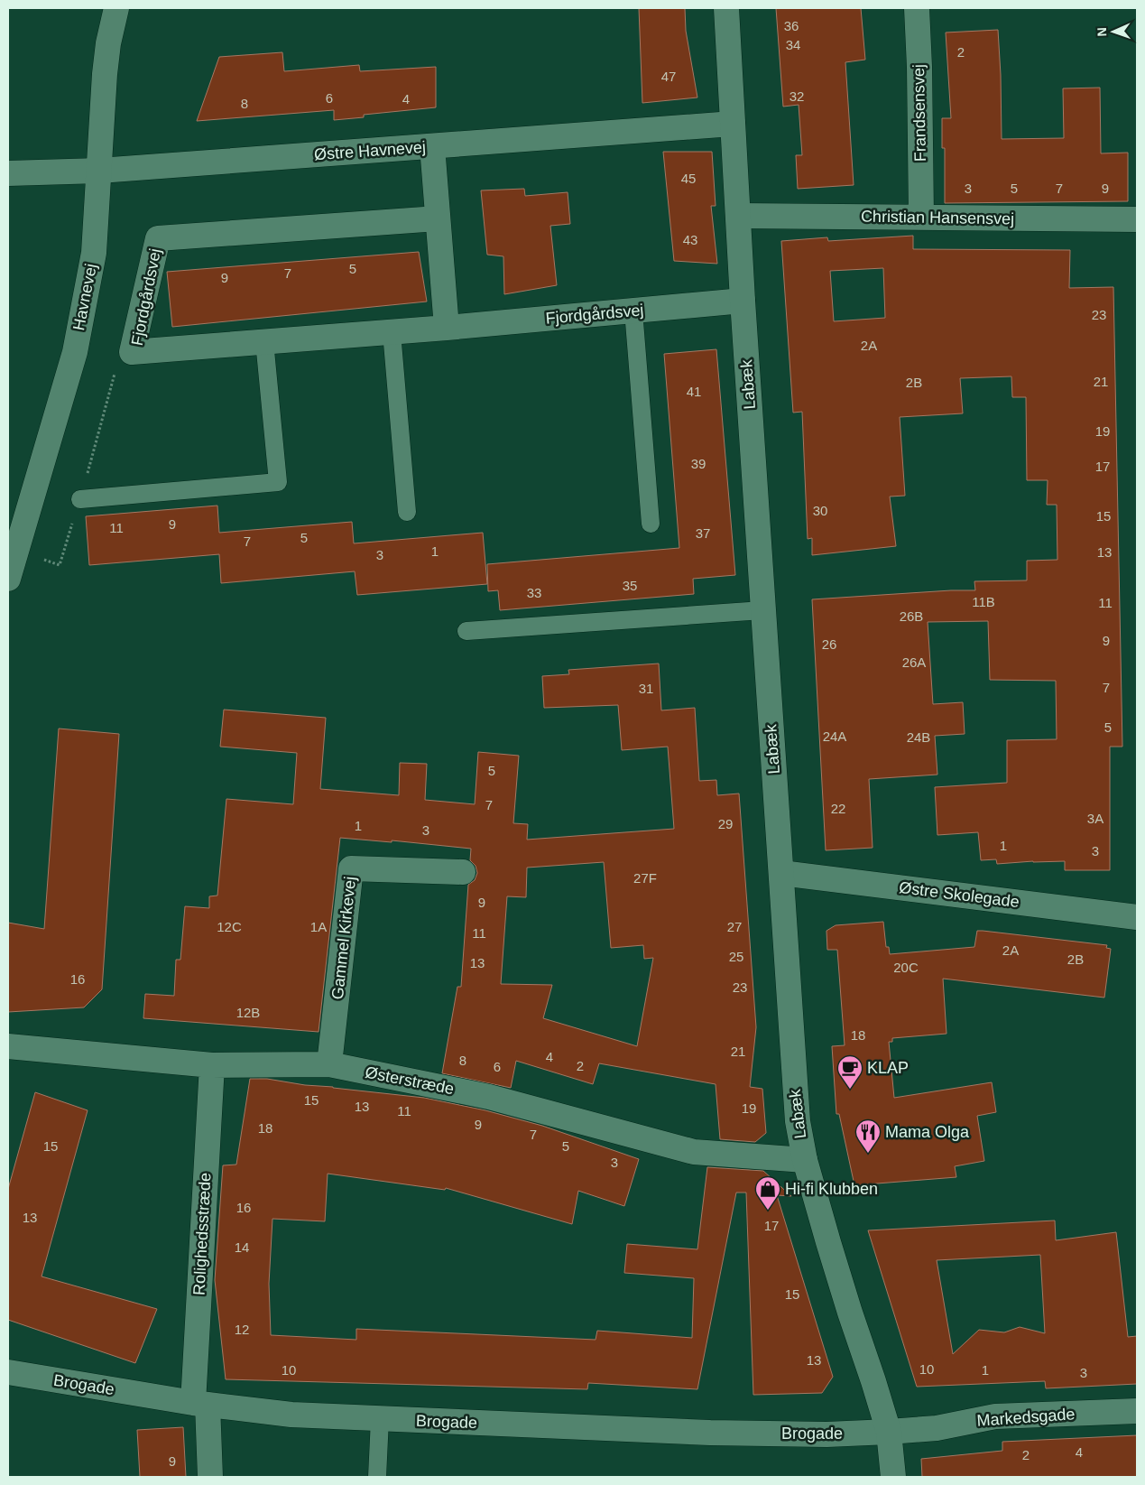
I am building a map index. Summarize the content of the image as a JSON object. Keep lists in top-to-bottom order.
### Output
{
  "streets": {
    "street": [
      "Frandsensvej",
      "Østre Havnevej",
      "Christian Hansensvej",
      "Havnevej",
      "Fjordgårdsvej",
      "Labæk",
      "Østre Skolegade",
      "Gammel Kirkevej",
      "Østerstræde",
      "Rolighedsstræde",
      "Brogade",
      "Markedsgade"
    ]
  },
  "crossings": [
    ["Frandsensvej", "Christian Hansensvej"],
    ["Østre Havnevej", "Havnevej"],
    ["Østre Havnevej", "Labæk"],
    ["Christian Hansensvej", "Labæk"],
    ["Fjordgårdsvej", "Labæk"],
    ["Labæk", "Østre Skolegade"],
    ["Labæk", "Østerstræde"],
    ["Labæk", "Brogade"],
    ["Labæk", "Markedsgade"],
    ["Gammel Kirkevej", "Østerstræde"],
    ["Østerstræde", "Rolighedsstræde"],
    ["Rolighedsstræde", "Brogade"],
    ["Brogade", "Markedsgade"]
  ],
  "places": {
    "cafe": ["KLAP"],
    "restaurant": ["Mama Olga"],
    "shop": ["Hi-fi Klubben"]
  },
  "house_numbers": [
    "36",
    "34",
    "2",
    "47",
    "32",
    "6",
    "4",
    "8",
    "45",
    "3",
    "5",
    "7",
    "9",
    "43",
    "5",
    "7",
    "9",
    "23",
    "2A",
    "21",
    "2B",
    "41",
    "19",
    "39",
    "17",
    "30",
    "15",
    "9",
    "11",
    "37",
    "5",
    "7",
    "1",
    "13",
    "3",
    "35",
    "33",
    "11B",
    "11",
    "26B",
    "9",
    "26",
    "26A",
    "7",
    "31",
    "5",
    "24A",
    "24B",
    "5",
    "7",
    "22",
    "3A",
    "29",
    "1",
    "3",
    "1",
    "3",
    "27F",
    "9",
    "12C",
    "1A",
    "27",
    "11",
    "2A",
    "25",
    "2B",
    "13",
    "20C",
    "16",
    "23",
    "12B",
    "18",
    "21",
    "4",
    "8",
    "2",
    "6",
    "15",
    "13",
    "19",
    "11",
    "9",
    "18",
    "7",
    "15",
    "5",
    "3",
    "16",
    "13",
    "17",
    "14",
    "15",
    "12",
    "13",
    "10",
    "10",
    "1",
    "3",
    "4",
    "2",
    "9"
  ],
  "north": "left"
}
